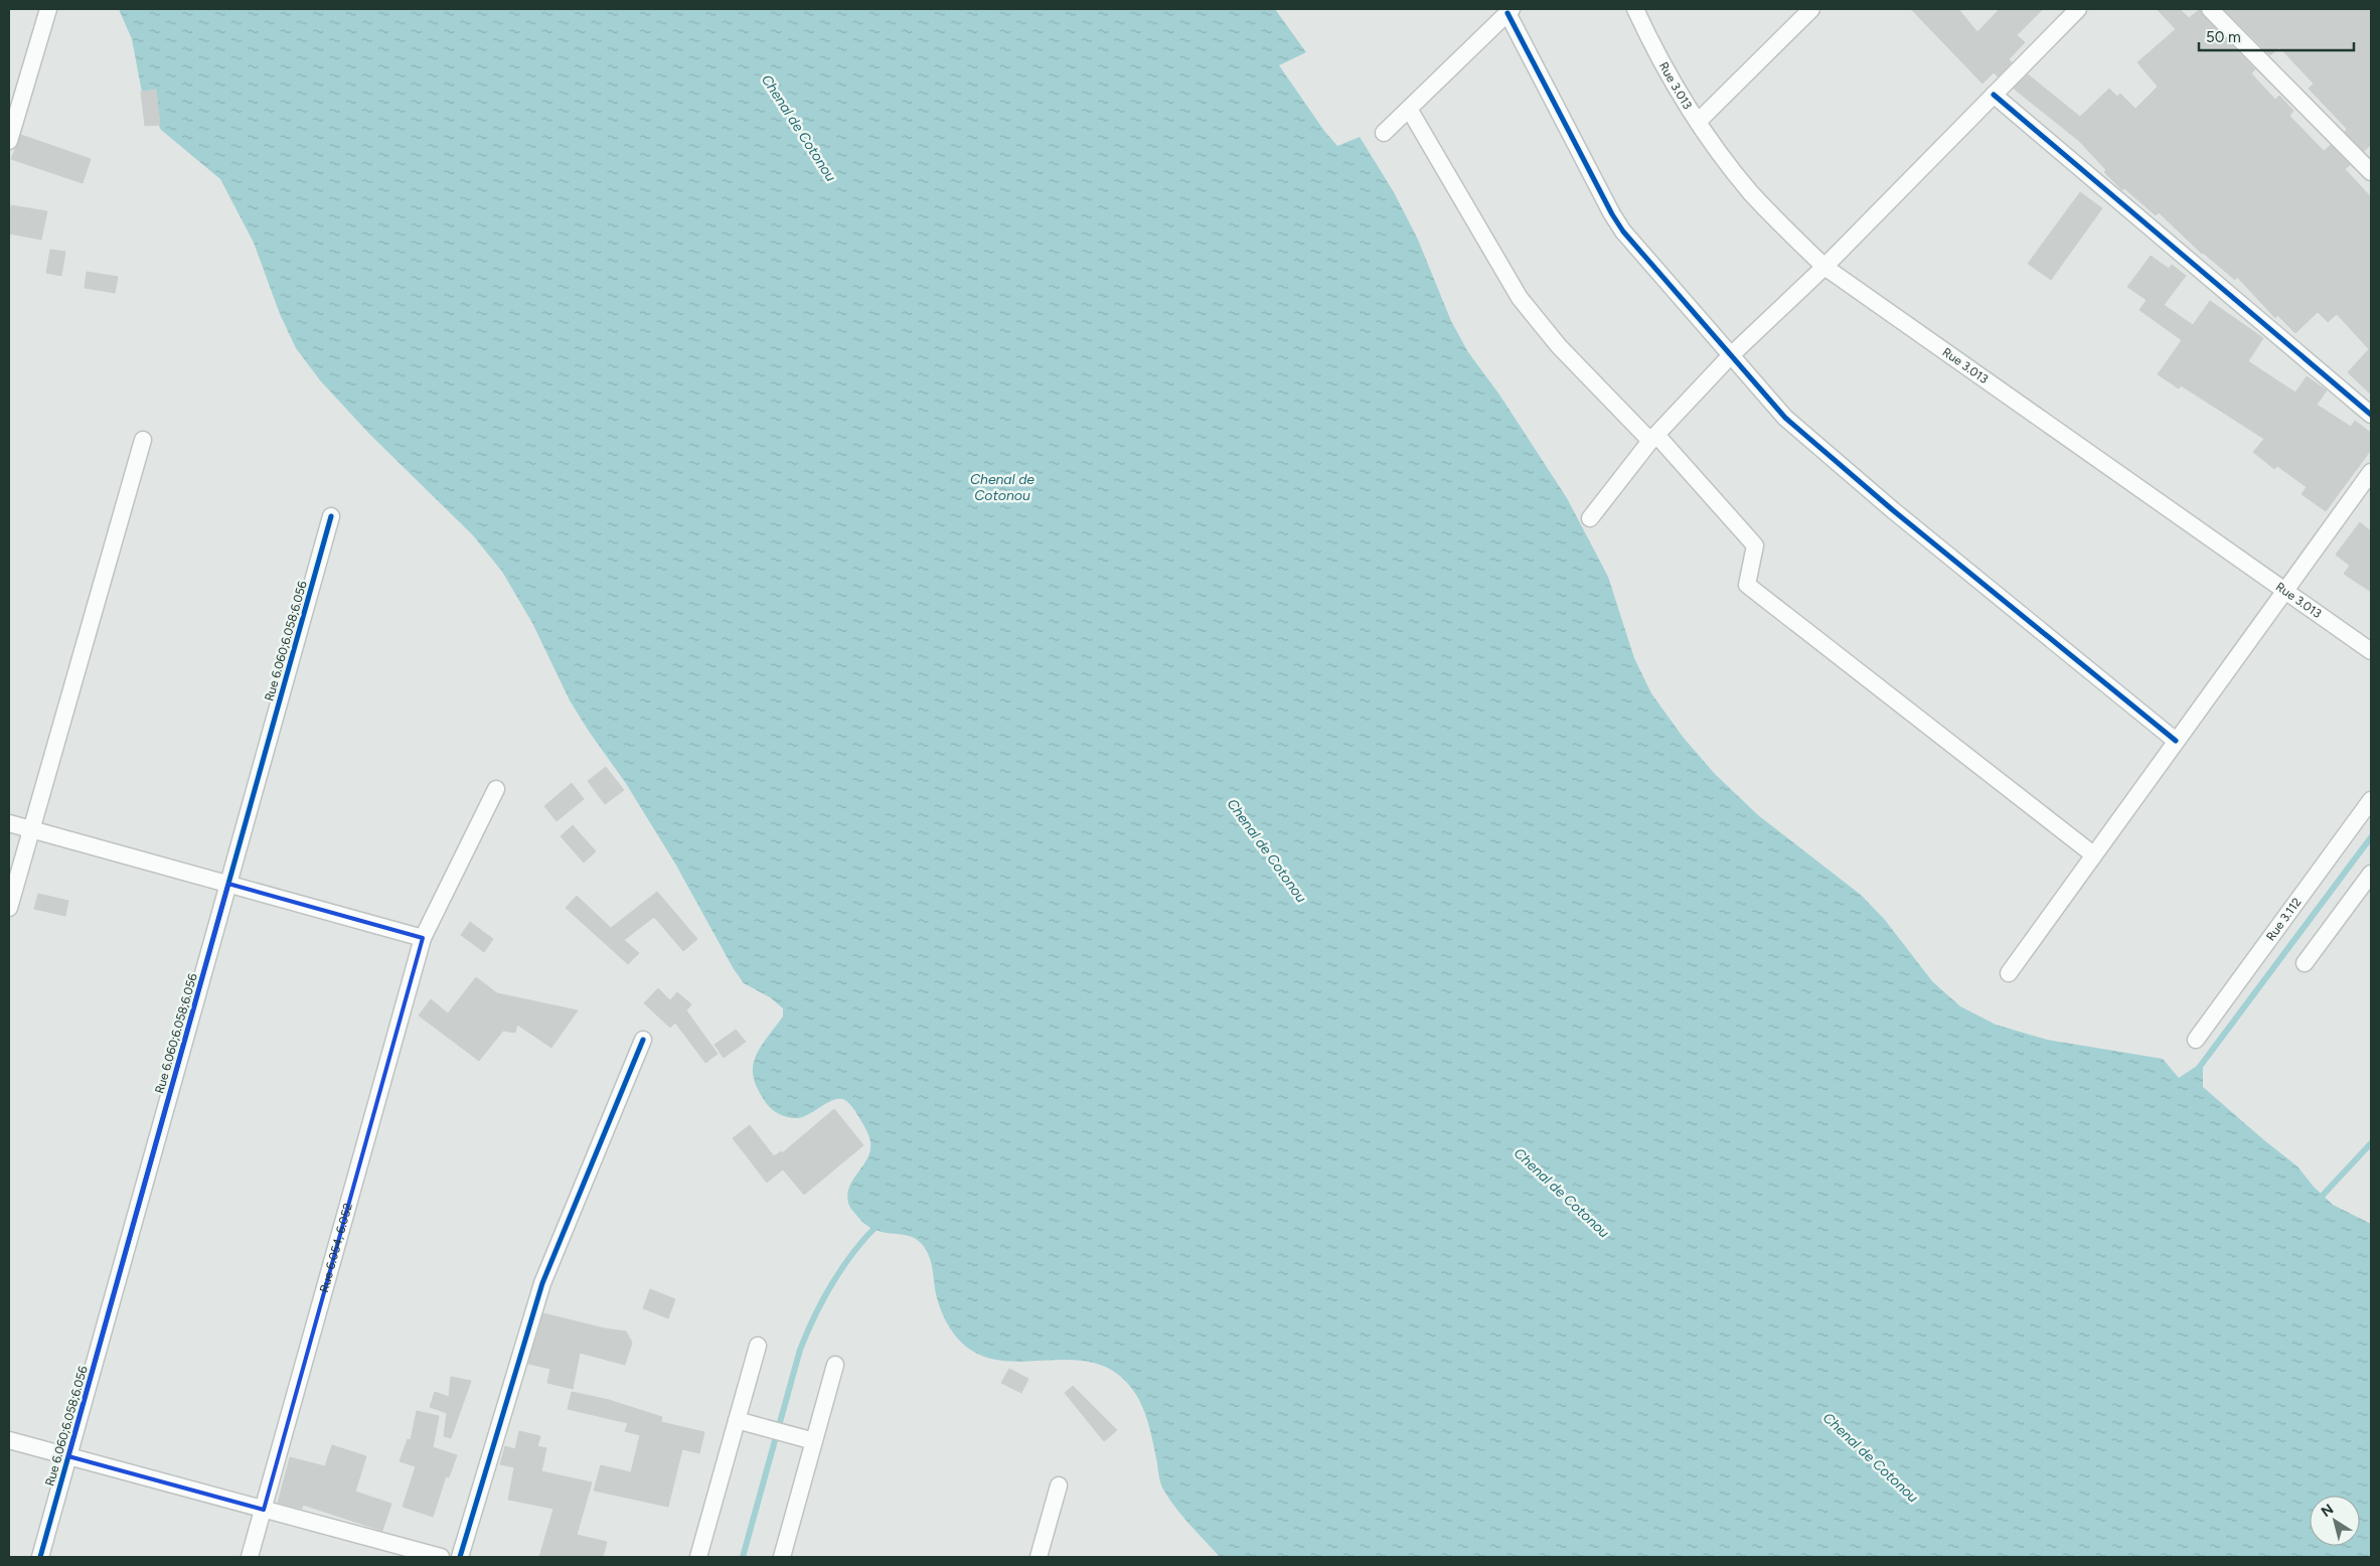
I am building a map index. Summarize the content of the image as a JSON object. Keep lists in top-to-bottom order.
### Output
{
  "streets": {
    "street": [
      "Rue 3.013",
      "Rue 6.060;6.058;6.056",
      "Rue 3.112",
      "Rue 6.054, 6.052"
    ]
  },
  "water": ["Chenal de Cotonou"],
  "scale_bar": "50 m",
  "north": "top left"
}
